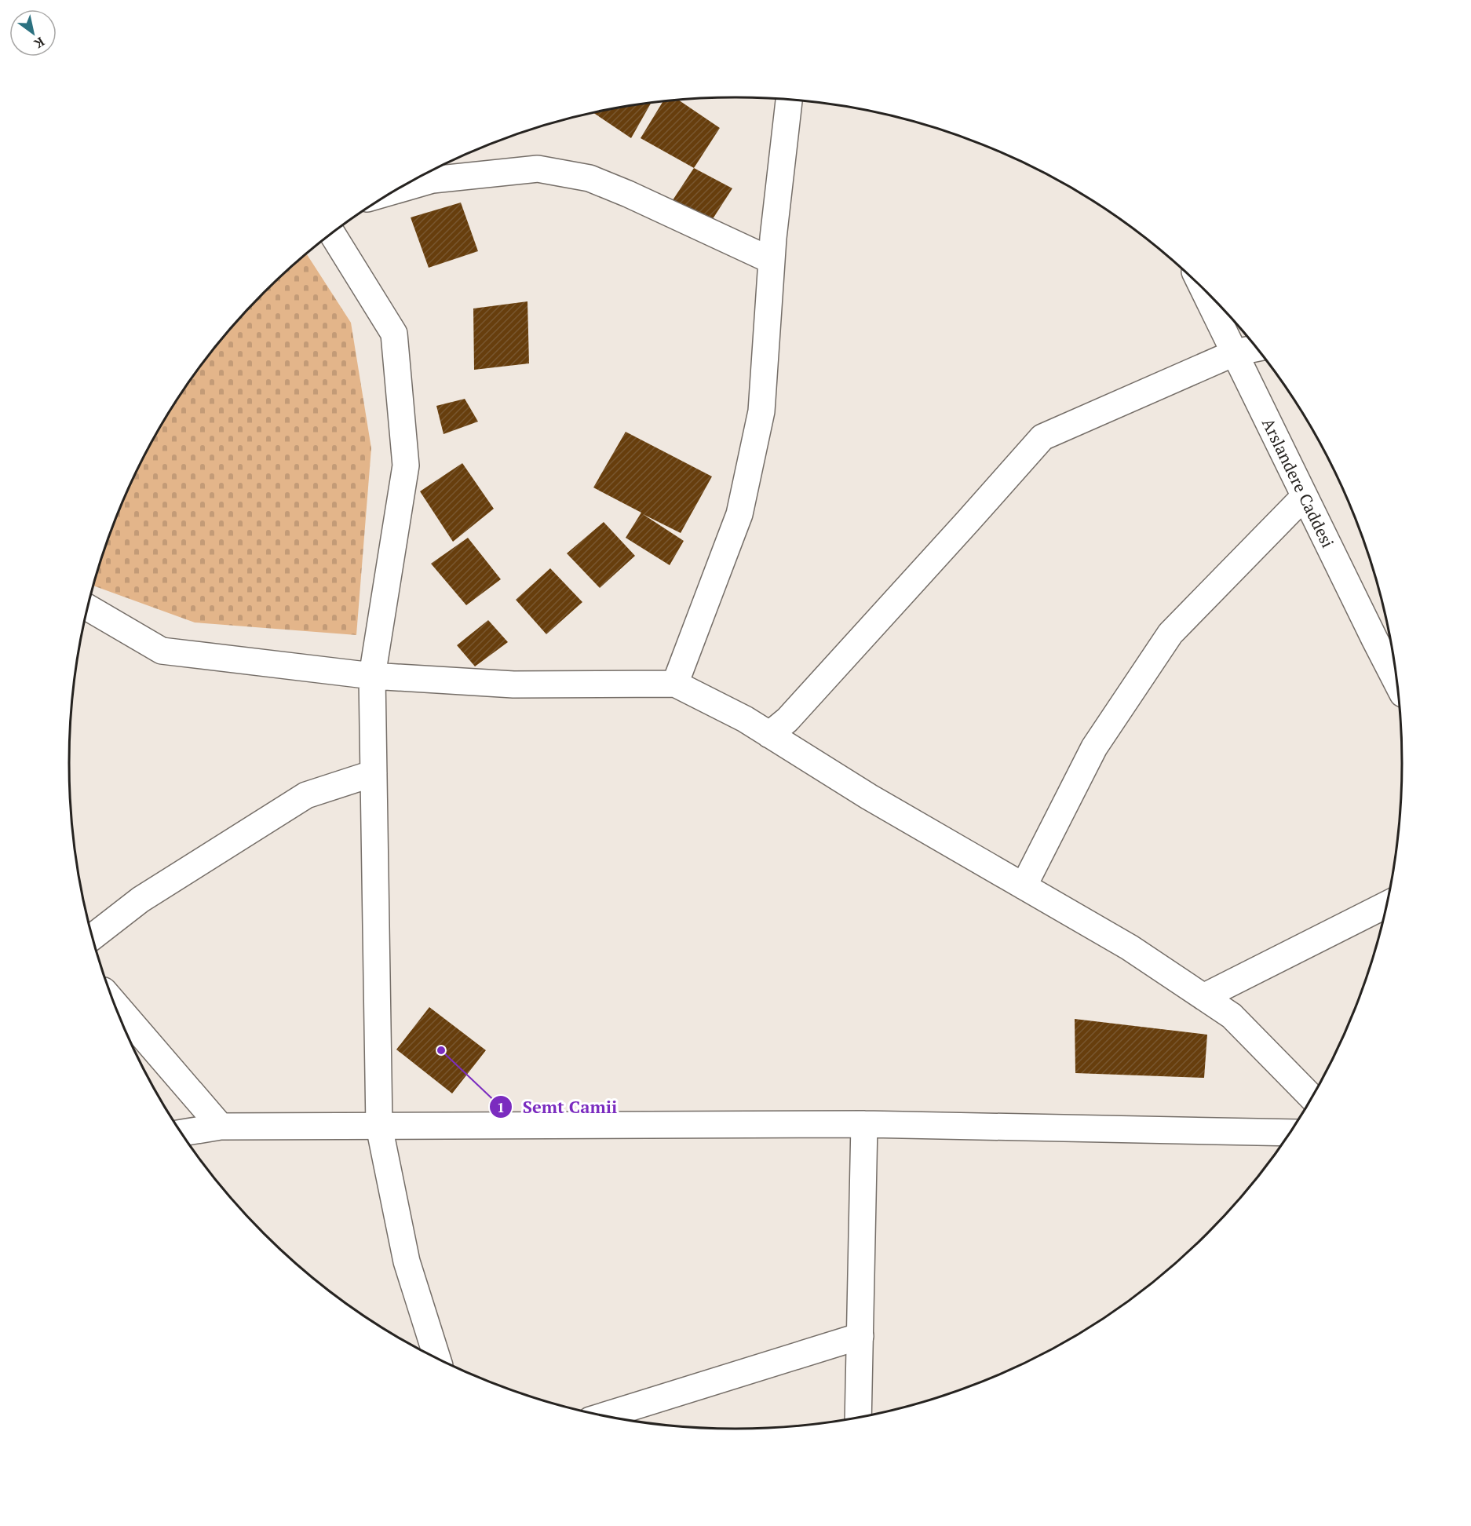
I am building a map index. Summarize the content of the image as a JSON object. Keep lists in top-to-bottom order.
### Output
{
  "streets": {
    "street": ["Arslandere Caddesi"]
  },
  "places": ["Semt Camii"],
  "north": "bottom right"
}
